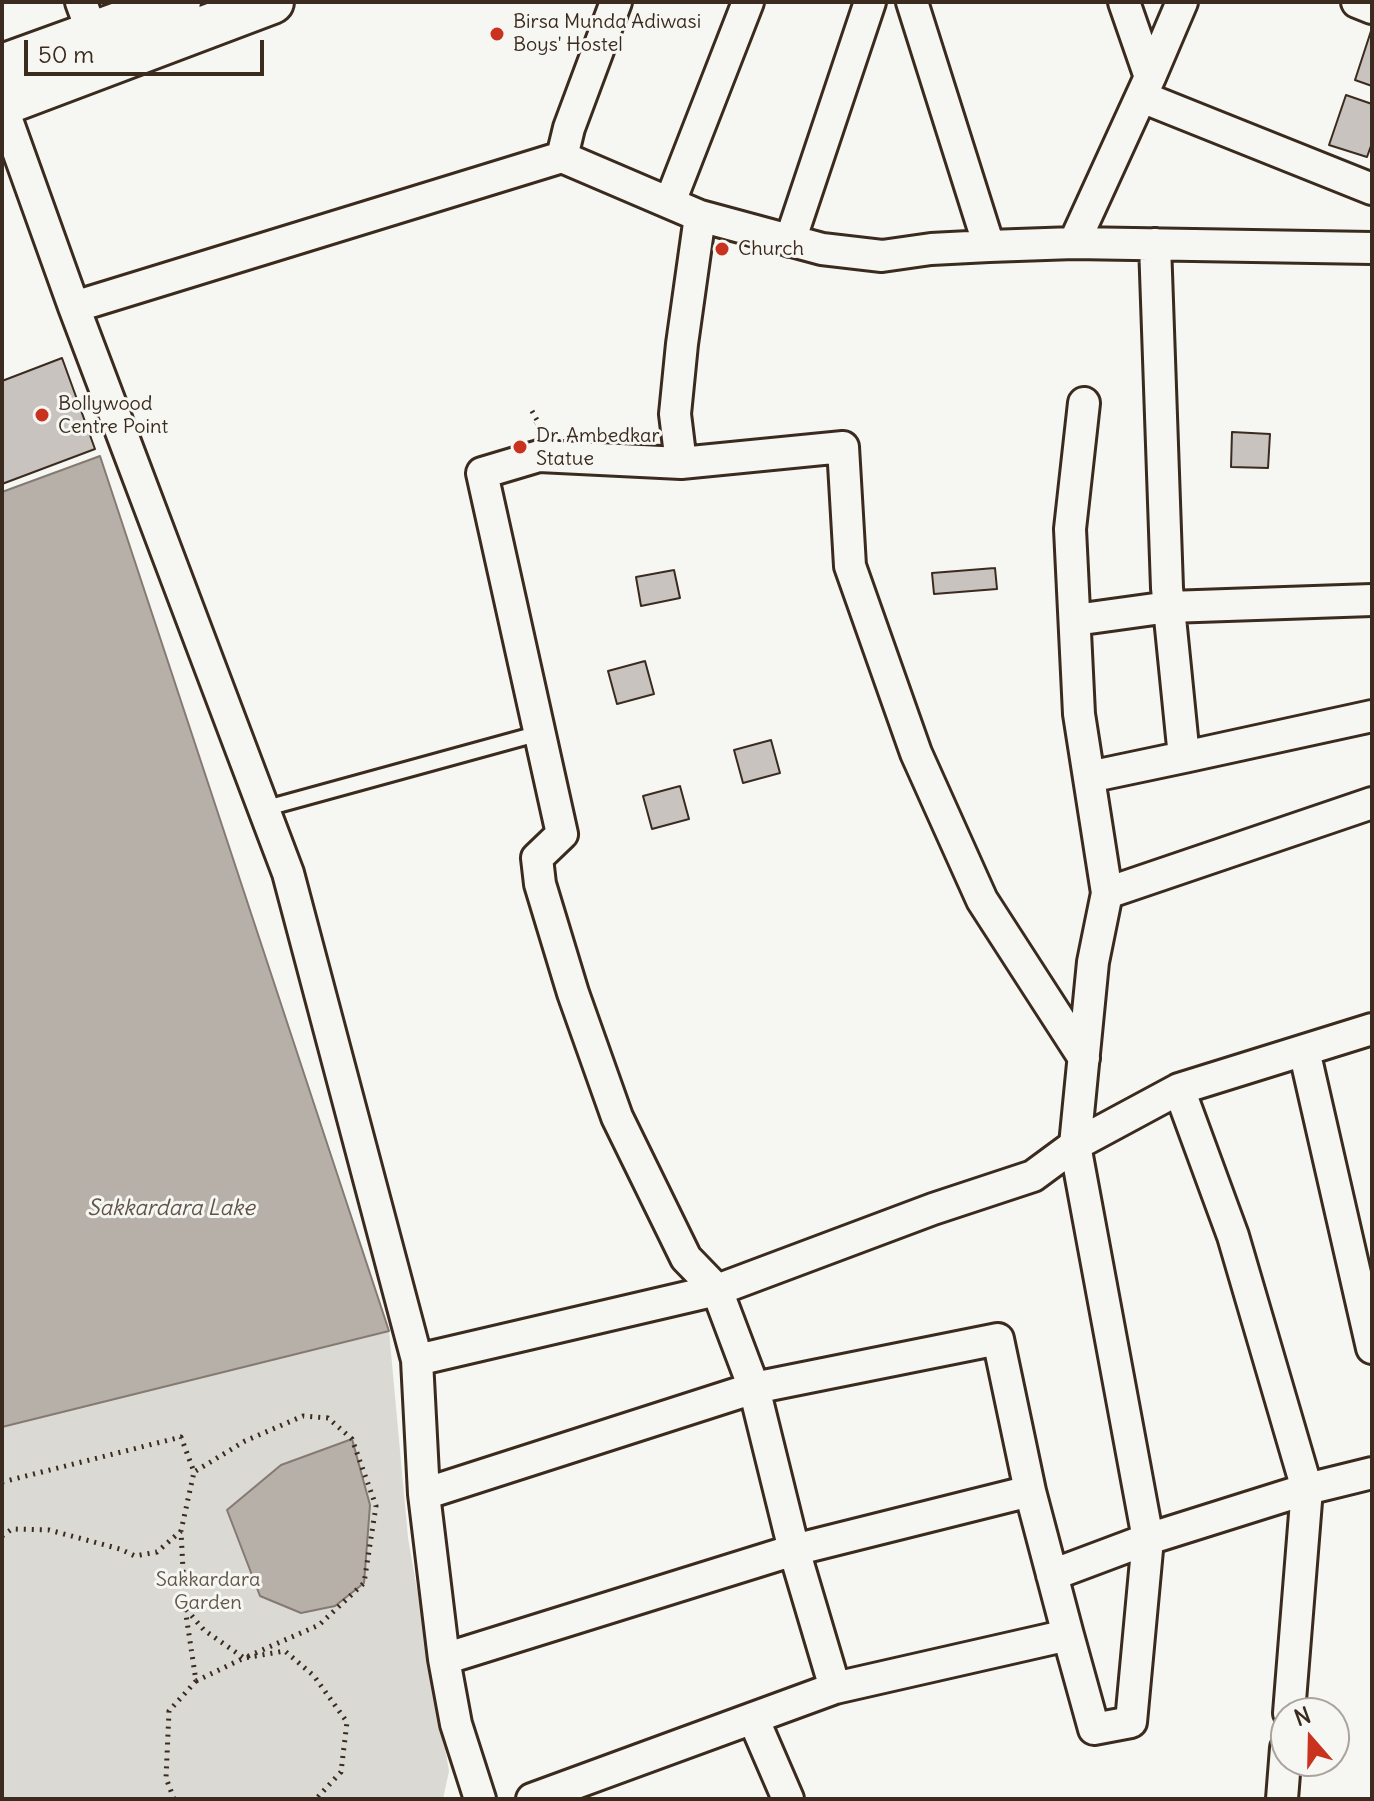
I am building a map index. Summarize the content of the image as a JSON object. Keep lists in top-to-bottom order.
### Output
{
  "water": ["Sakkardara Lake"],
  "parks": ["Sakkardara Garden"],
  "places": [
    "Birsa Munda Adiwasi Boys' Hostel",
    "Church",
    "Bollywood Centre Point",
    "Dr. Ambedkar Statue"
  ],
  "scale_bar": "50 m",
  "north": "top"
}
